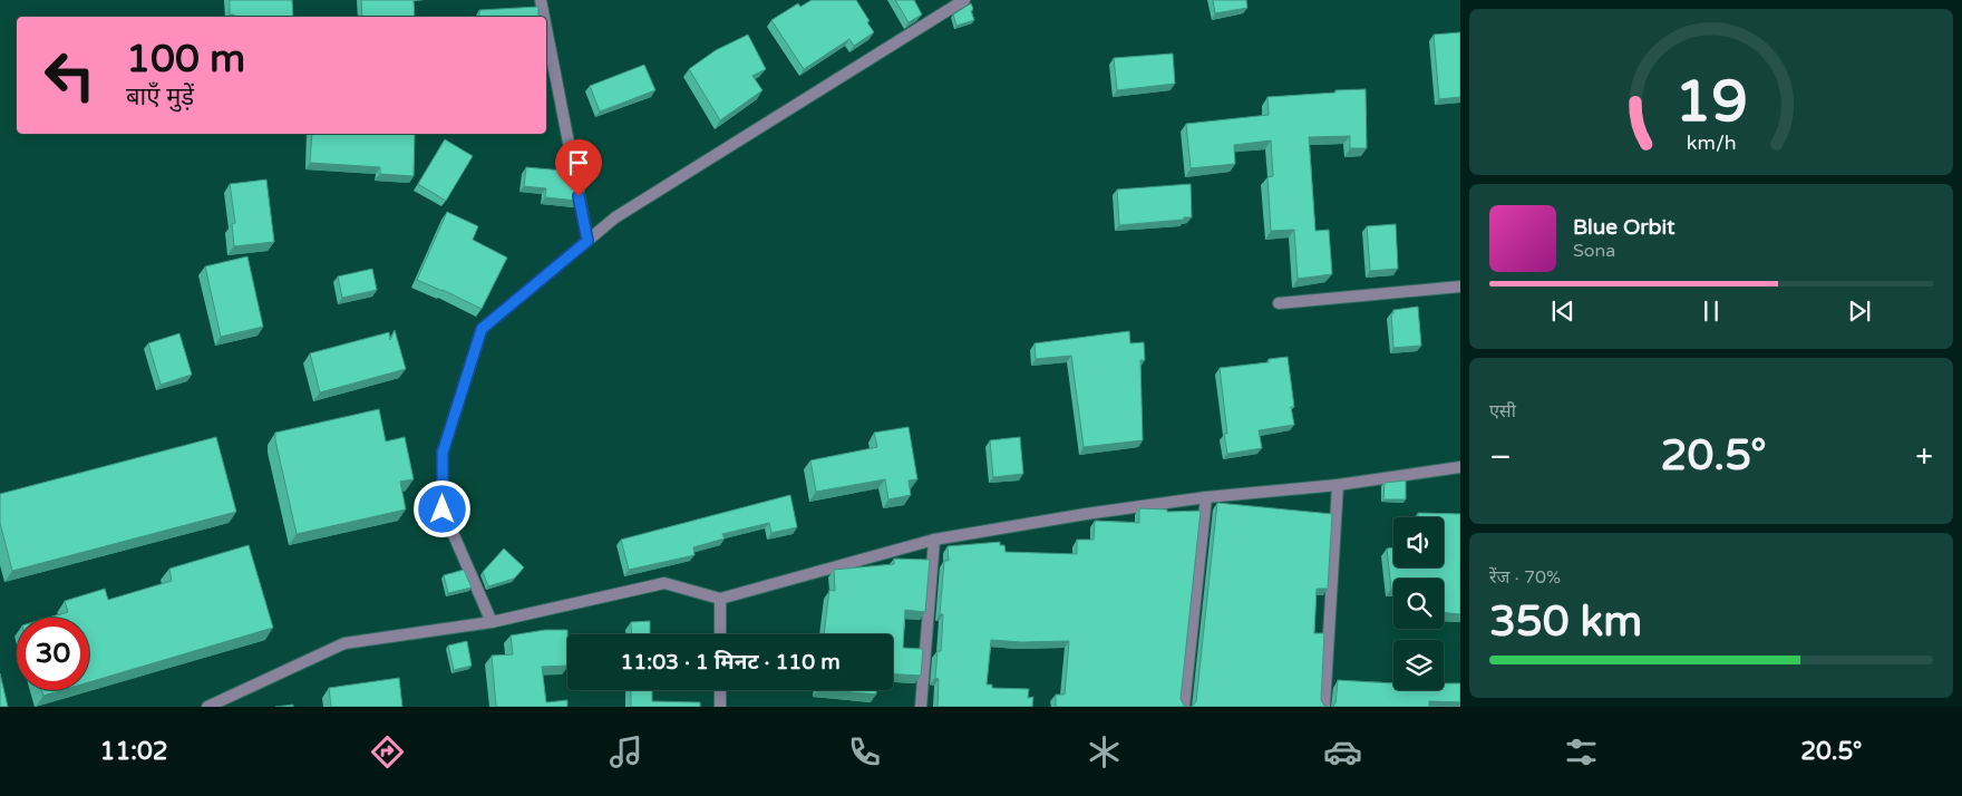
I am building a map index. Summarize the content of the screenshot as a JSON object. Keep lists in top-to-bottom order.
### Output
{
  "page": {
    "turn": ["100 m", "बाएँ मुड़ें"],
    "song": ["Blue Orbit", "Sona"],
    "tile": [
      "एसी",
      ["रेंज · 70%", "350 km"]
    ],
    "heat": ["−", "20.5°", "+"],
    "limit": "30",
    "trip": "11:03 · 1 मिनट · 110 m",
    "tabs": ["11:02", "20.5°"],
    "gauge": ["19", "km/h"]
  }
}
